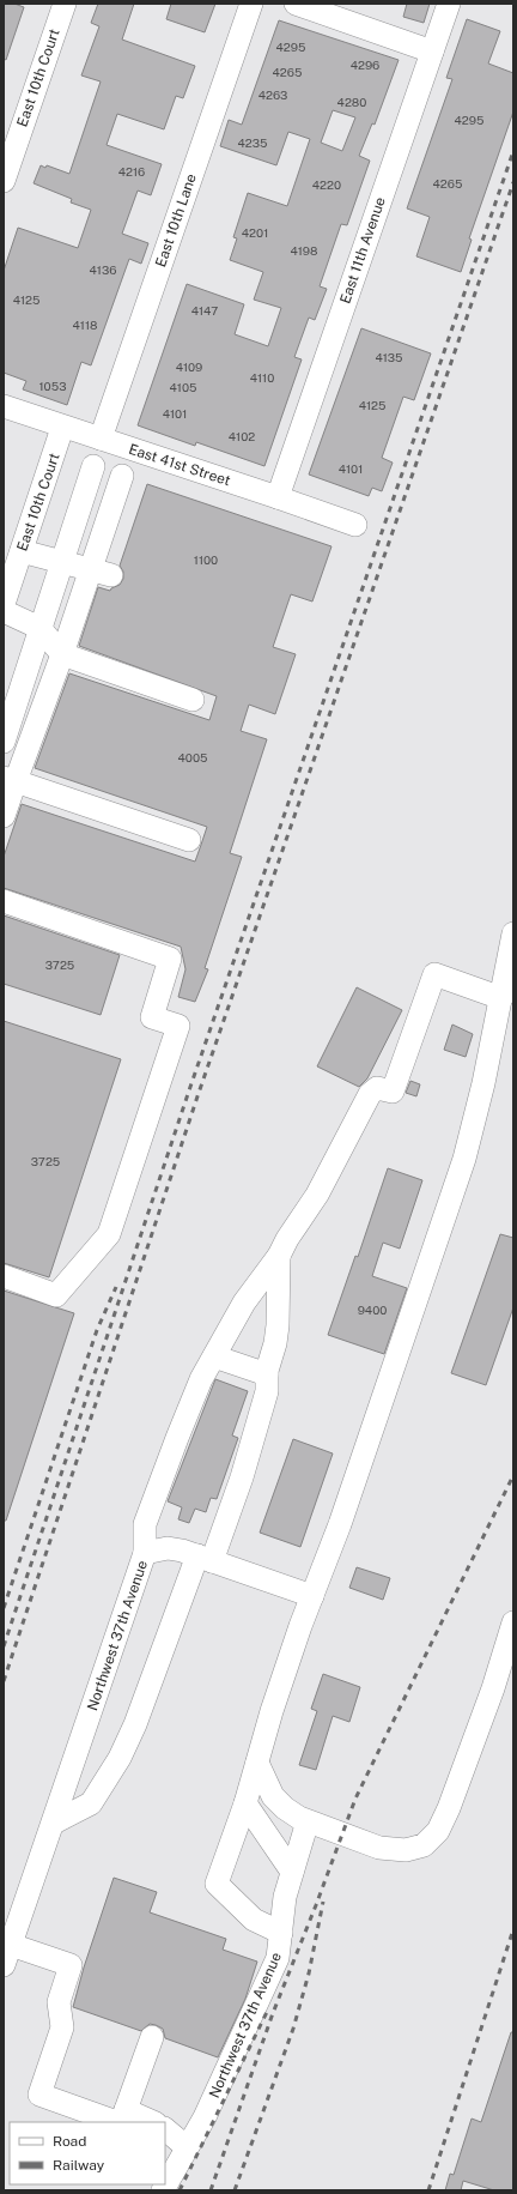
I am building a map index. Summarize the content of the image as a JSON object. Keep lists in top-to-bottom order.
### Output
{
  "streets": {
    "street": [
      "East 10th Court",
      "East 10th Lane",
      "East 11th Avenue",
      "East 41st Street",
      "Northwest 37th Avenue"
    ]
  },
  "crossings": [
    ["East 10th Court", "East 41st Street"],
    ["East 10th Lane", "East 41st Street"],
    ["East 11th Avenue", "East 41st Street"]
  ],
  "house_numbers": [
    "4295",
    "4296",
    "4265",
    "4263",
    "4280",
    "4295",
    "4235",
    "4216",
    "4265",
    "4220",
    "4201",
    "4198",
    "4136",
    "4125",
    "4147",
    "4118",
    "4135",
    "4109",
    "4110",
    "1053",
    "4105",
    "4125",
    "4101",
    "4102",
    "4101",
    "1100",
    "4005",
    "3725",
    "3725",
    "9400"
  ],
  "legend": ["Road", "Railway"]
}
